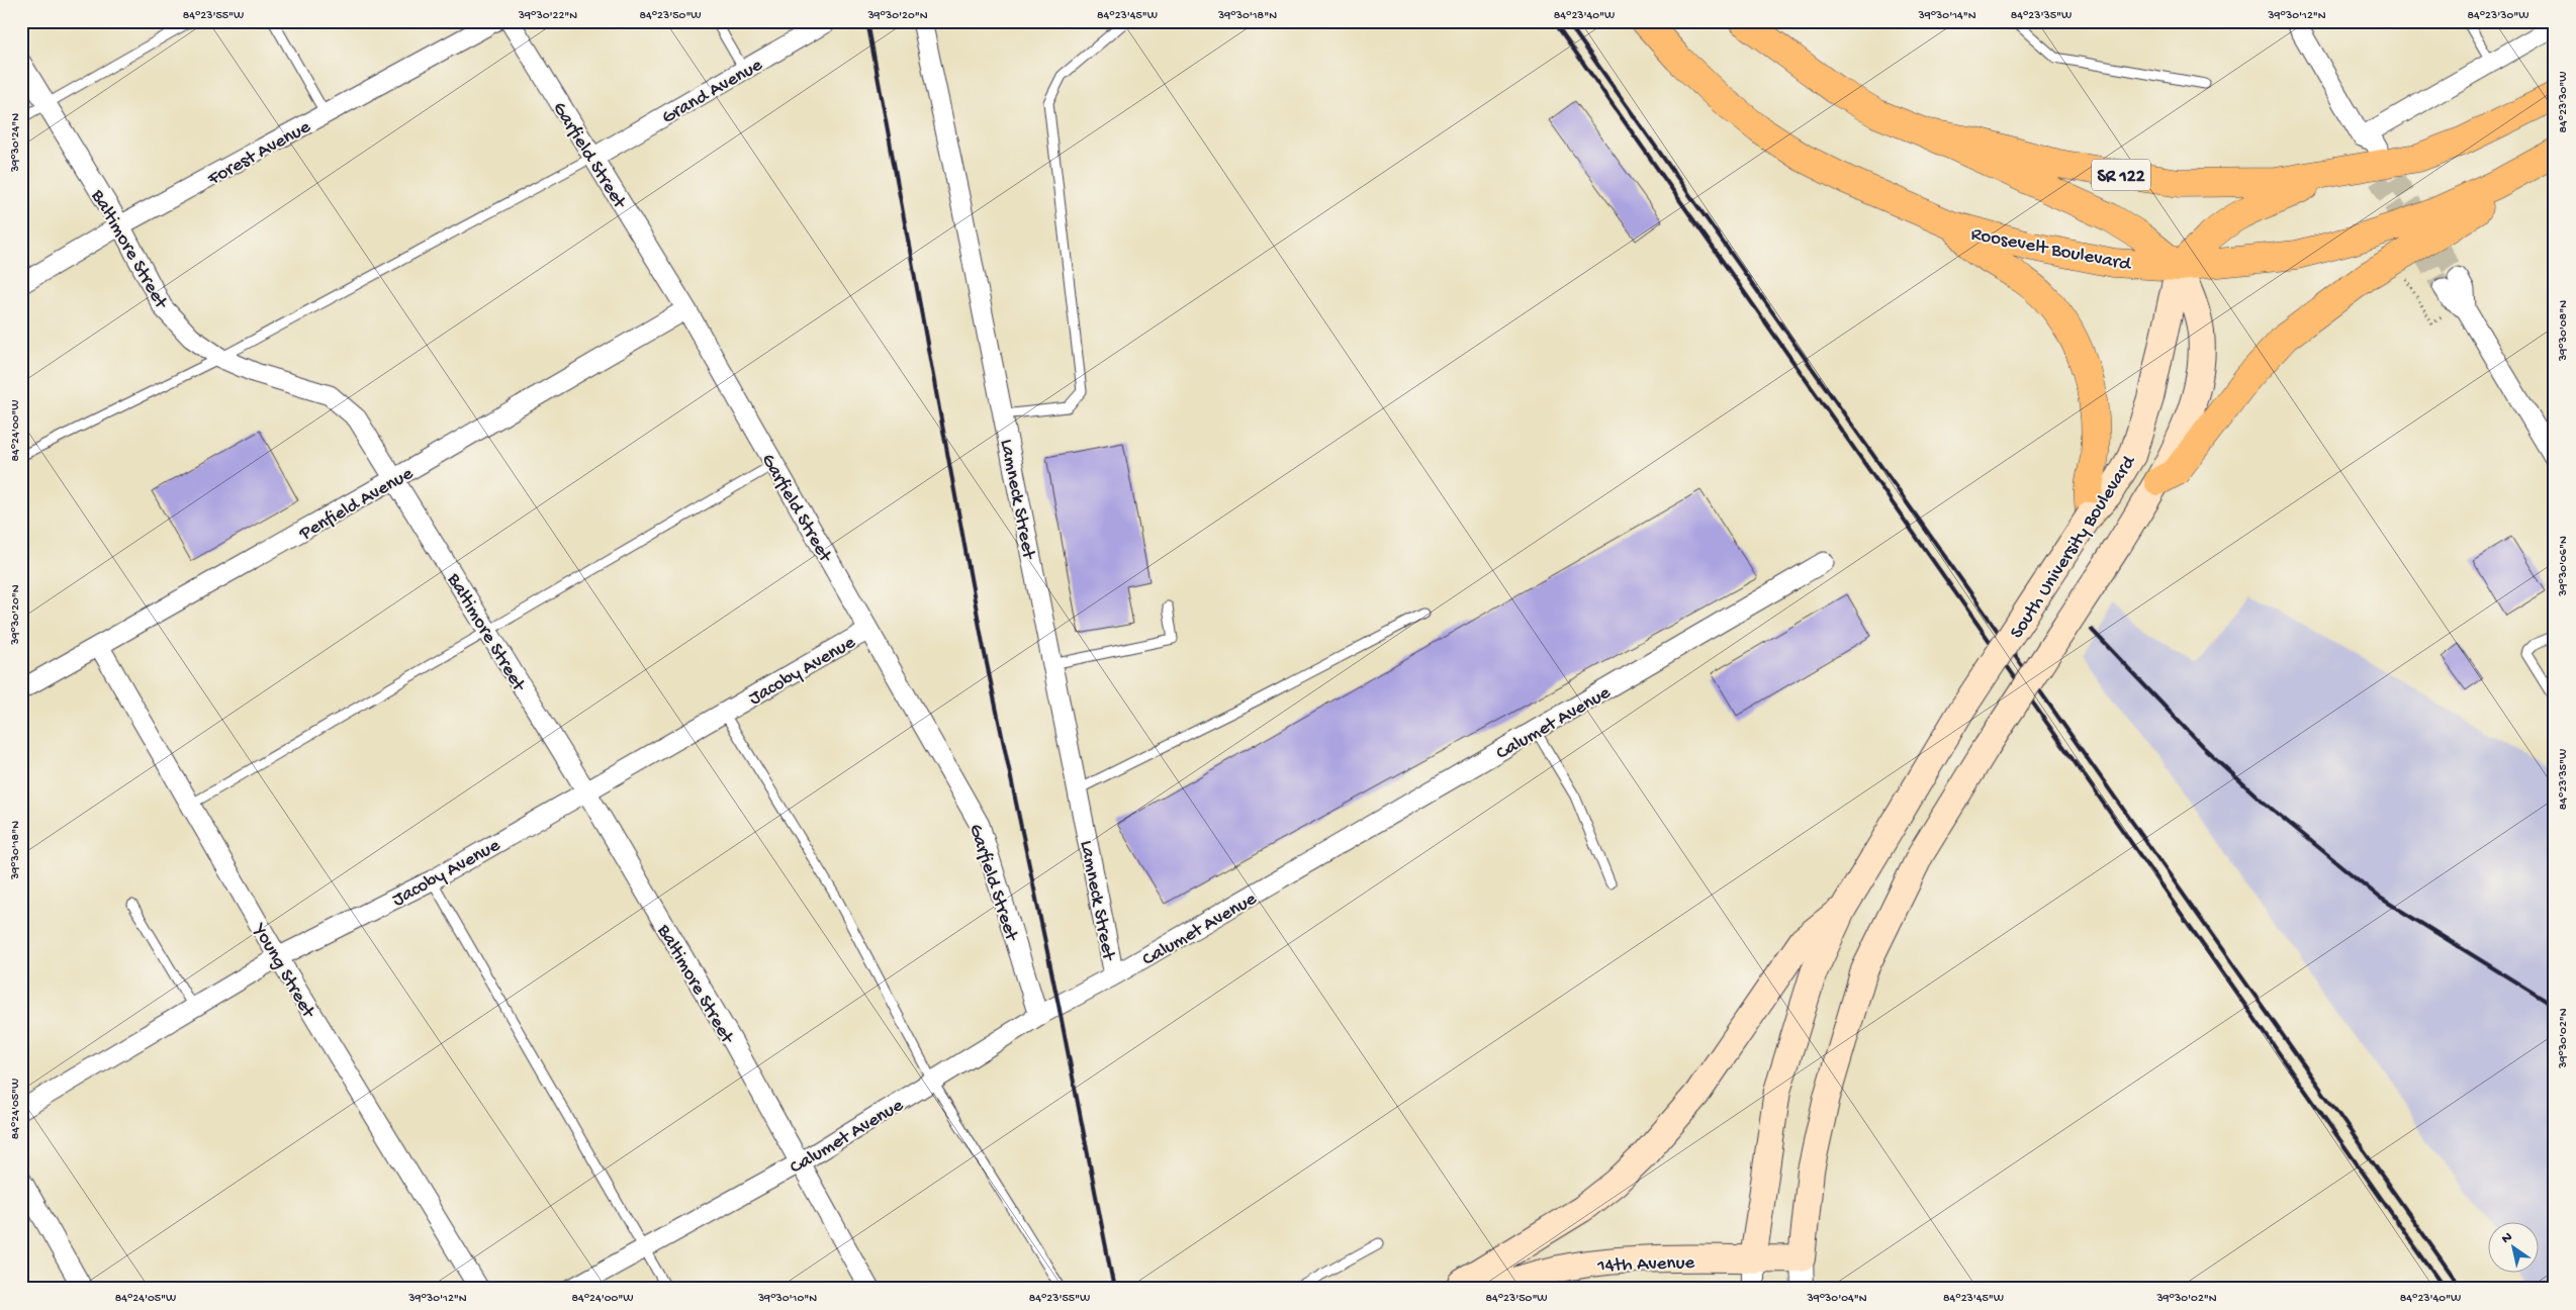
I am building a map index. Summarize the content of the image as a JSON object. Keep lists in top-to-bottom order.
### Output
{
  "streets": {
    "main road": [
      "SR 122",
      "Roosevelt Boulevard",
      "South University Boulevard",
      "14th Avenue"
    ],
    "street": [
      "Grand Avenue",
      "Forest Avenue",
      "Garfield Street",
      "Baltimore Street",
      "Lamneck Street",
      "Penfield Avenue",
      "Jacoby Avenue",
      "Calumet Avenue",
      "Young Street"
    ]
  },
  "crossings": [
    ["Grand Avenue", "Garfield Street"],
    ["Forest Avenue", "Baltimore Street"],
    ["Garfield Street", "Penfield Avenue"],
    ["Garfield Street", "Jacoby Avenue"],
    ["Garfield Street", "Calumet Avenue"],
    ["Roosevelt Boulevard", "South University Boulevard"],
    ["Baltimore Street", "Penfield Avenue"],
    ["Baltimore Street", "Jacoby Avenue"],
    ["Baltimore Street", "Calumet Avenue"],
    ["Lamneck Street", "Calumet Avenue"],
    ["Penfield Avenue", "Young Street"],
    ["South University Boulevard", "14th Avenue"],
    ["Jacoby Avenue", "Young Street"]
  ],
  "north": "top left",
  "coordinates": [
    "84°23'55\"W",
    "39°30'22\"N",
    "84°23'50\"W",
    "39°30'20\"N",
    "84°23'45\"W",
    "39°30'18\"N",
    "84°23'40\"W",
    "39°30'14\"N",
    "84°23'35\"W",
    "39°30'12\"N",
    "84°23'30\"W",
    "39°30'24\"N",
    "39°30'08\"N",
    "84°24'00\"W",
    "39°30'06\"N",
    "39°30'02\"N",
    "84°24'05\"W",
    "39°30'10\"N",
    "39°30'04\"N"
  ]
}
